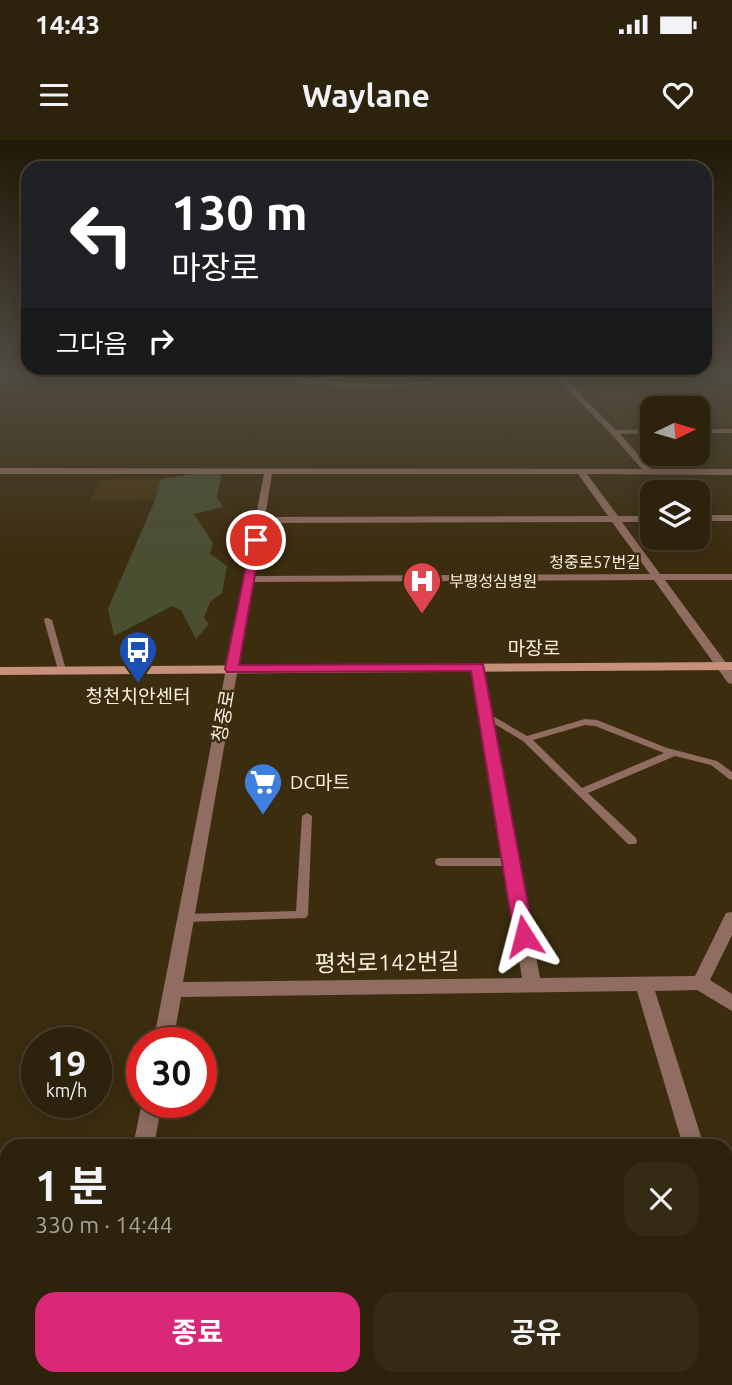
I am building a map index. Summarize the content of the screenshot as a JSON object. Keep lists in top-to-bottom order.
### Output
{
  "streets": {
    "main road": ["마장로"],
    "street": ["청중로57번길", "청중로", "평천로142번길"]
  },
  "crossings": [
    ["청중로57번길", "청중로"],
    ["마장로", "청중로"],
    ["청중로", "평천로142번길"]
  ],
  "places": {
    "hospital": ["부평성심병원"],
    "bus stop": ["청천치안센터"],
    "supermarket": ["DC마트"]
  },
  "north": "right",
  "page": {
    "status": "14:43",
    "header": "Waylane",
    "turn": ["130 m", "마장로"],
    "then": "그다음",
    "speed": "19 km/h",
    "limit": "30",
    "heading": ["1 분", "330 m · 14:44"],
    "buttons": ["종료", "공유"]
  }
}
